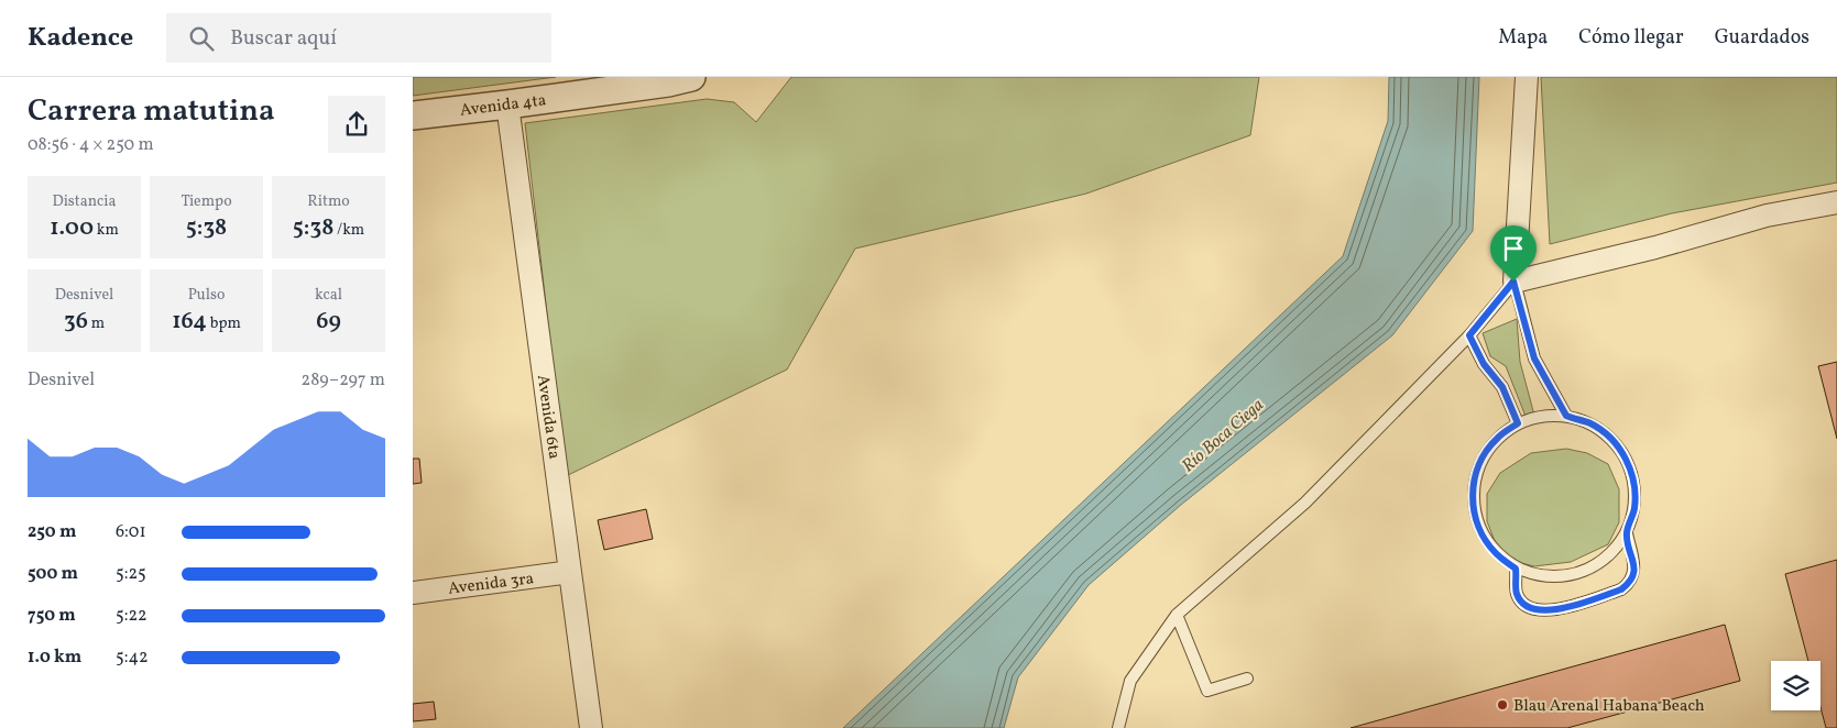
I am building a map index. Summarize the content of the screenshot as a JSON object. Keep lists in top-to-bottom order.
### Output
{
  "streets": {
    "street": ["Avenida 4ta", "Avenida 6ta", "Avenida 3ra"]
  },
  "crossings": [
    ["Avenida 4ta", "Avenida 6ta"],
    ["Avenida 6ta", "Avenida 3ra"]
  ],
  "water": ["Río Boca Ciega"],
  "places": ["Blau Arenal Habana Beach"],
  "page": {
    "header": "Kadence",
    "search": "Buscar aquí",
    "nav": ["Mapa", "Cómo llegar", "Guardados"],
    "heading": ["Carrera matutina", "08:56 · 4 × 250 m"],
    "stats": [
      ["Distancia", "1.00 km"],
      ["Tiempo", "5:38"],
      ["Ritmo", "5:38 /km"],
      ["Desnivel", "36 m"],
      ["Pulso", "164 bpm"],
      ["kcal", "69"]
    ],
    "chart": ["Desnivel", "289–297 m"],
    "list": [
      {
        "name": "250 m",
        "note": "6:01"
      },
      {
        "name": "500 m",
        "note": "5:25"
      },
      {
        "name": "750 m",
        "note": "5:22"
      },
      {
        "name": "1.0 km",
        "note": "5:42"
      }
    ]
  }
}
